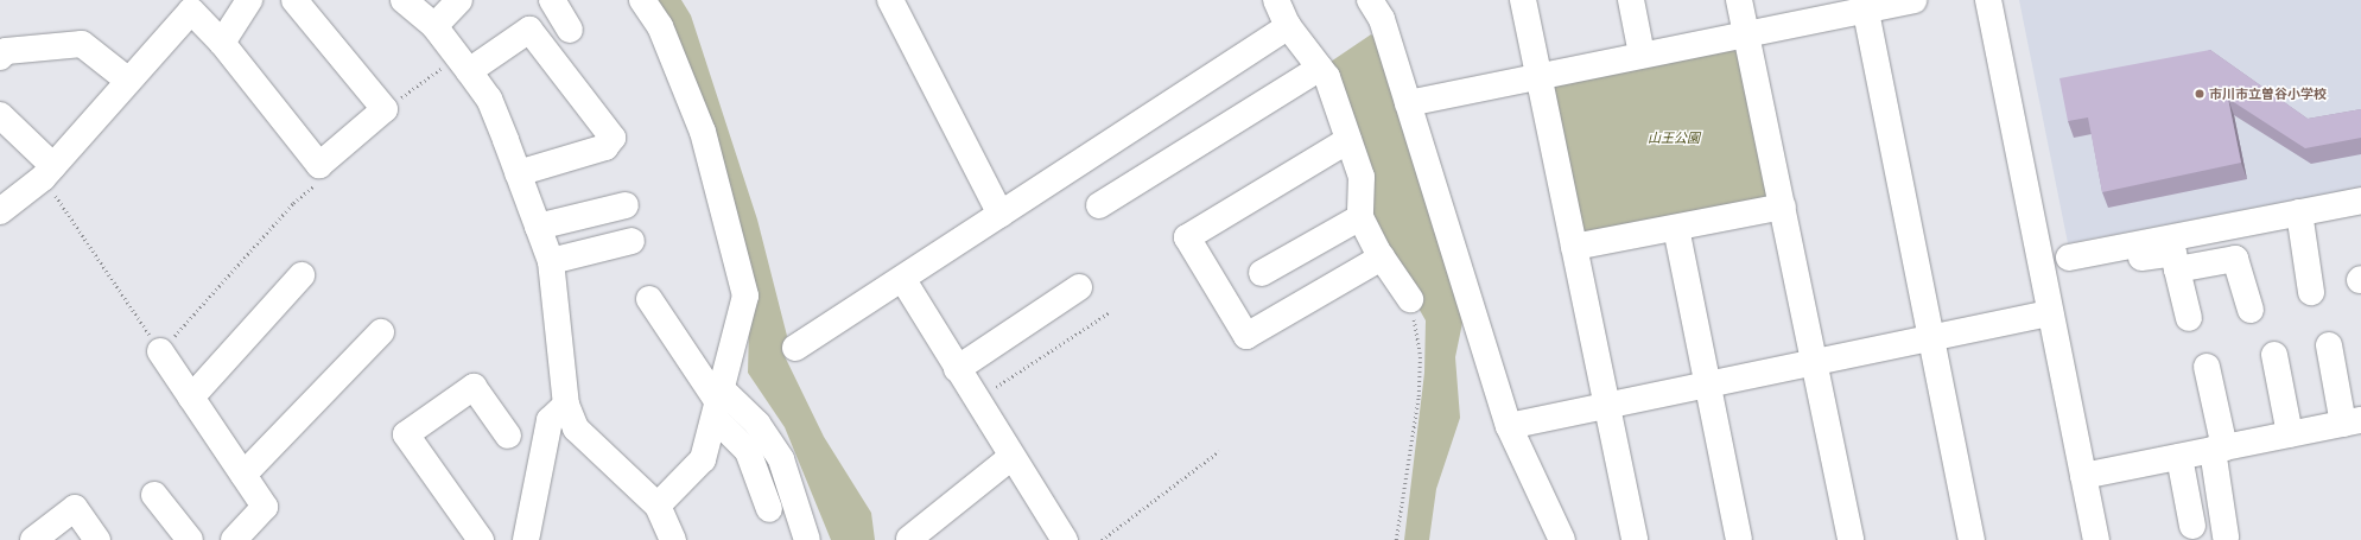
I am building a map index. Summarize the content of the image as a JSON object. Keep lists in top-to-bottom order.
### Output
{
  "parks": ["山王公園"],
  "places": ["市川市立曽谷小学校"]
}
